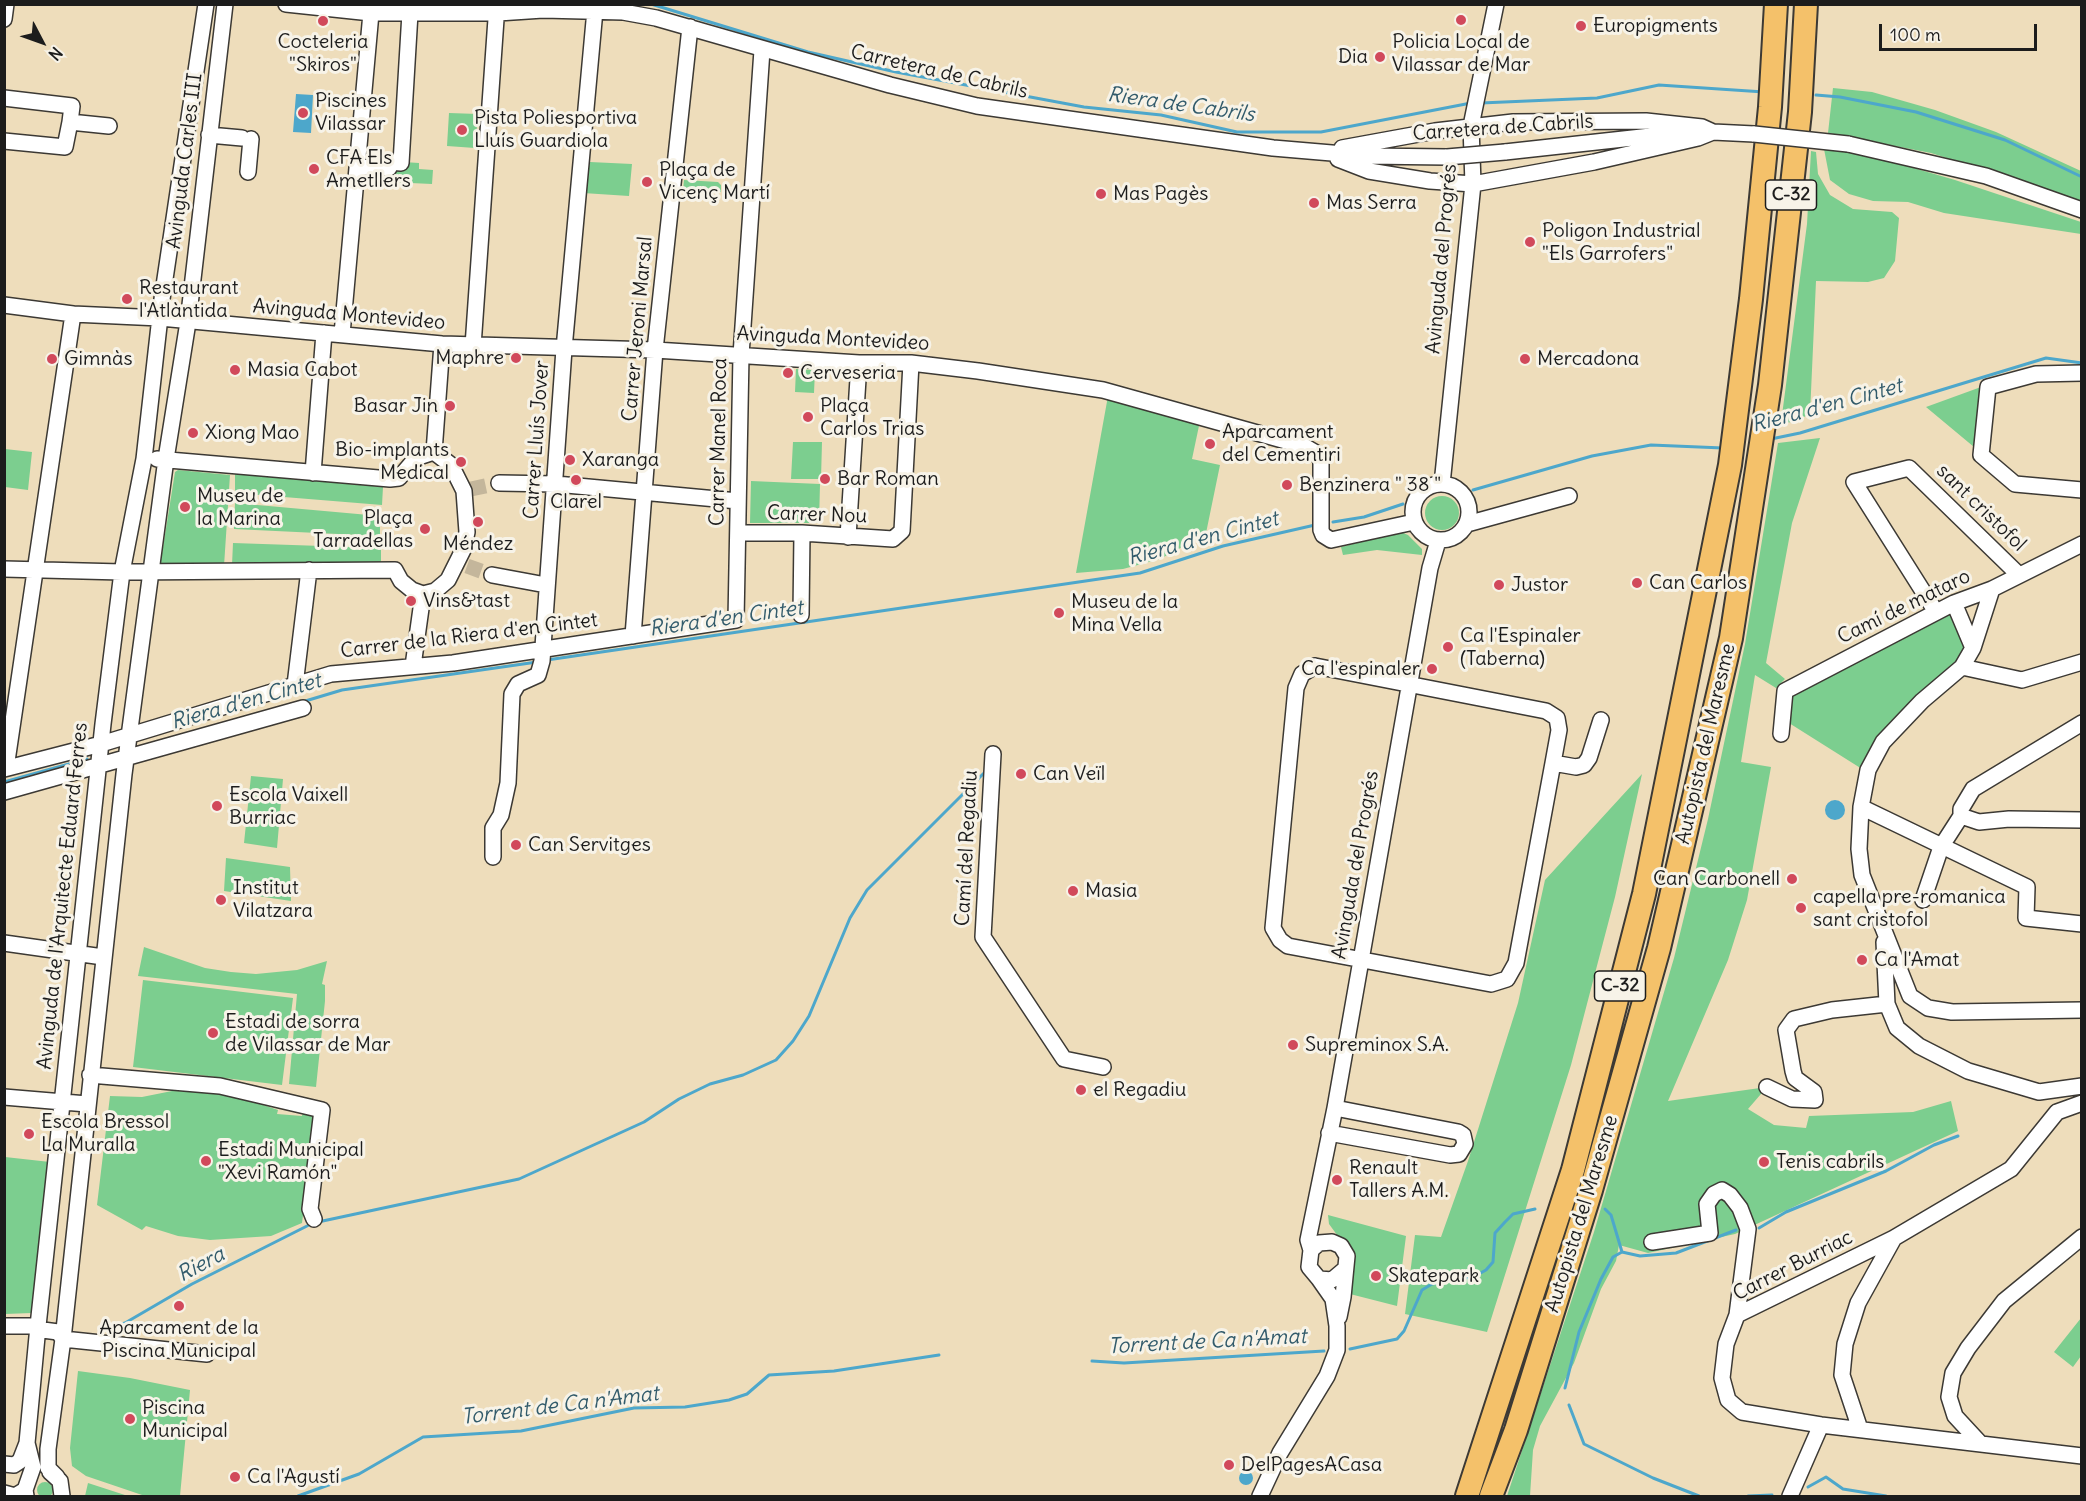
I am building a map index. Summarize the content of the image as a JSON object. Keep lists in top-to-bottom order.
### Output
{
  "streets": {
    "highway": ["C-32", "Autopista del Maresme"],
    "street": [
      "Carretera de Cabrils",
      "Avinguda Carles III",
      "Avinguda del Progrés",
      "Avinguda Montevideo",
      "Carrer Jeroni Marsal",
      "Carrer Lluís Jover",
      "Carrer Manel Roca",
      "sant cristofol",
      "Carrer Nou",
      "Camí de mataro",
      "Carrer de la Riera d'en Cintet",
      "Camí del Regadiu",
      "Avinguda de l'Arquitecte Eduard Ferres",
      "Carrer Burriac"
    ]
  },
  "crossings": [
    ["Carretera de Cabrils", "Carrer Jeroni Marsal"],
    ["Carretera de Cabrils", "Carrer Lluís Jover"],
    ["Carretera de Cabrils", "Carrer Manel Roca"],
    ["Avinguda Carles III", "Avinguda Montevideo"],
    ["Avinguda Carles III", "Avinguda de l'Arquitecte Eduard Ferres"],
    ["Avinguda del Progrés", "Avinguda Montevideo"],
    ["Avinguda Montevideo", "Carrer Jeroni Marsal"],
    ["Avinguda Montevideo", "Carrer Lluís Jover"],
    ["Avinguda Montevideo", "Carrer Manel Roca"],
    ["Avinguda Montevideo", "Carrer Nou"],
    ["Avinguda Montevideo", "Avinguda de l'Arquitecte Eduard Ferres"],
    ["Carrer Jeroni Marsal", "Carrer de la Riera d'en Cintet"],
    ["Carrer Lluís Jover", "Carrer de la Riera d'en Cintet"],
    ["Carrer Manel Roca", "Carrer Nou"],
    ["Carrer Manel Roca", "Carrer de la Riera d'en Cintet"],
    ["sant cristofol", "Camí de mataro"],
    ["Carrer de la Riera d'en Cintet", "Avinguda de l'Arquitecte Eduard Ferres"]
  ],
  "water": [
    "Riera de Cabrils",
    "Riera d'en Cintet",
    "Riera",
    "Torrent de Ca n'Amat"
  ],
  "places": [
    "Policia Local de Vilassar de Mar",
    "Cocteleria \"Skiros\"",
    "Europigments",
    "Dia",
    "Piscines Vilassar",
    "Pista Poliesportiva Lluís Guardiola",
    "CFA Els Ametllers",
    "Plaça de Vicenç Martí",
    "Mas Pagès",
    "Mas Serra",
    "Poligon Industrial \"Els Garrofers\"",
    "Restaurant l'Atlàntida",
    "Maphre",
    "Gimnàs",
    "Mercadona",
    "Masia Cabot",
    "Cerveseria",
    "Basar Jin",
    "Plaça Carlos Trias",
    "Xiong Mao",
    "Aparcament del Cementiri",
    "Xaranga",
    "Bio-implants Medical",
    "Bar Roman",
    "Clarel",
    "Benzinera \" 38 \"",
    "Museu de la Marina",
    "Méndez",
    "Plaça Tarradellas",
    "Can Carlos",
    "Justor",
    "Vins&tast",
    "Museu de la Mina Vella",
    "Ca l'Espinaler (Taberna)",
    "Ca l'espinaler",
    "Can Veïl",
    "Escola Vaixell Burriac",
    "Can Servitges",
    "Can Carbonell",
    "Masia",
    "Institut Vilatzara",
    "capella pre-romanica sant cristofol",
    "Ca l'Amat",
    "Estadi de sorra de Vilassar de Mar",
    "Supreminox S.A.",
    "el Regadiu",
    "Escola Bressol La Muralla",
    "Estadi Municipal \"Xevi Ramón\"",
    "Tenis cabrils",
    "Renault Tallers A.M.",
    "Skatepark",
    "Aparcament de la Piscina Municipal",
    "Piscina Municipal",
    "DelPagesACasa",
    "Ca l'Agustí"
  ],
  "scale_bar": "100 m",
  "north": "bottom right"
}
